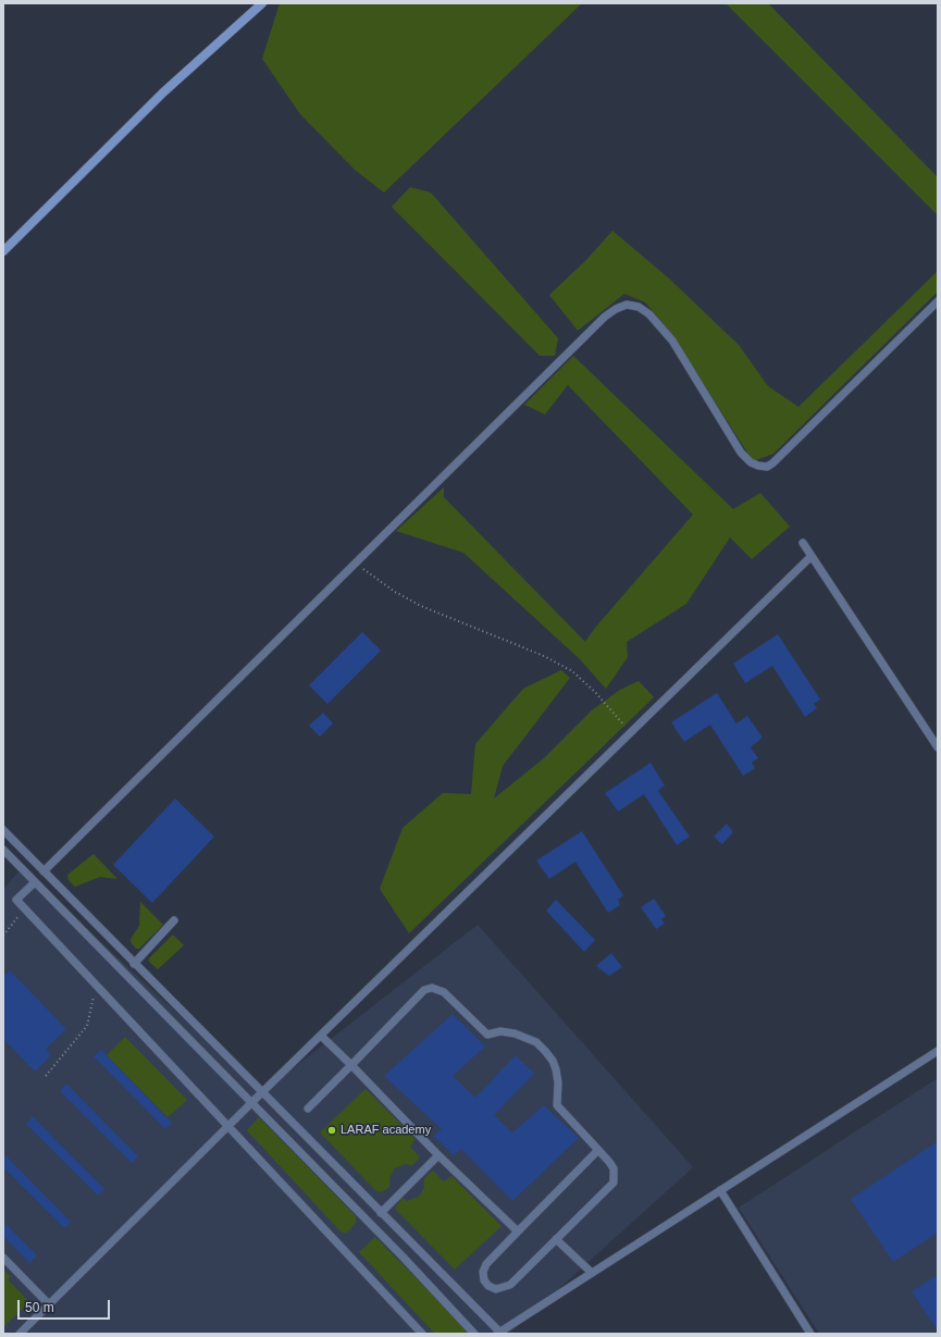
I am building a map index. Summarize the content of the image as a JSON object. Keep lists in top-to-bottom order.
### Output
{
  "places": ["LARAF academy"],
  "scale_bar": "50 m"
}
